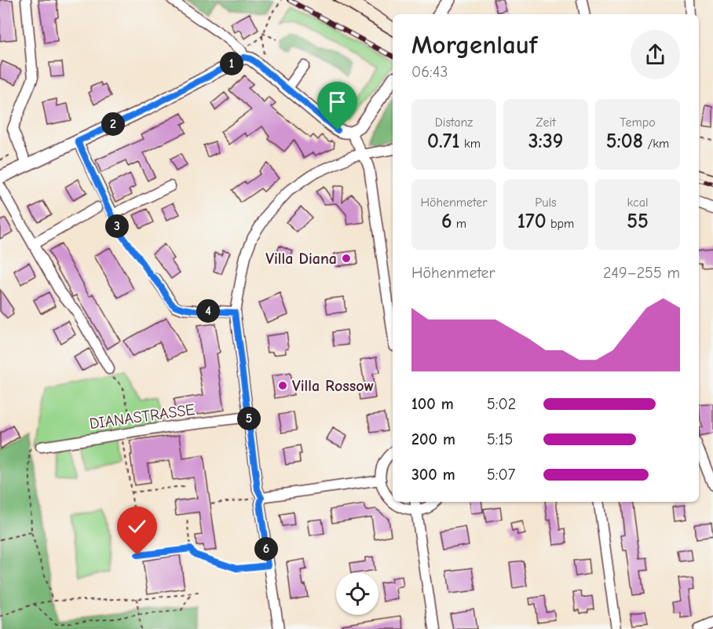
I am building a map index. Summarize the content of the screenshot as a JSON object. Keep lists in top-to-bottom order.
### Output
{
  "streets": {
    "street": ["DIANASTRASSE"]
  },
  "places": ["Villa Diana", "Villa Rossow"],
  "page": {
    "heading": ["Morgenlauf", "06:43"],
    "pins": [
      "1",
      "2",
      "3",
      "4",
      "5",
      "6"
    ],
    "stats": [
      ["Distanz", "0.71 km"],
      ["Zeit", "3:39"],
      ["Tempo", "5:08 /km"],
      ["Höhenmeter", "6 m"],
      ["Puls", "170 bpm"],
      ["kcal", "55"]
    ],
    "chart": ["Höhenmeter", "249–255 m"],
    "list": [
      {
        "name": "100 m",
        "note": "5:02"
      },
      {
        "name": "200 m",
        "note": "5:15"
      },
      {
        "name": "300 m",
        "note": "5:07"
      }
    ]
  }
}
